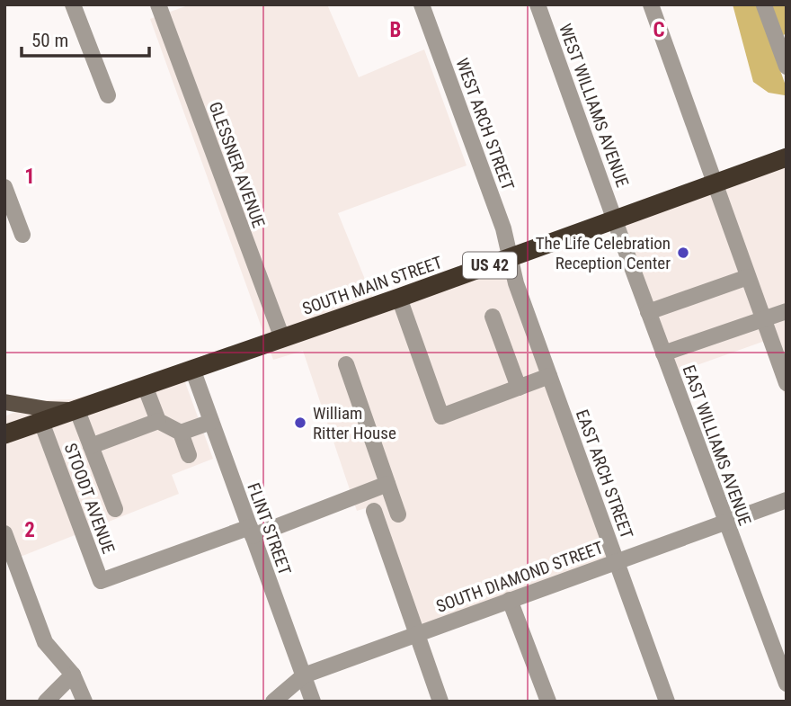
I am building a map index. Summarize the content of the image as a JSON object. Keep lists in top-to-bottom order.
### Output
{
  "streets": {
    "highway": ["US 42", "SOUTH MAIN STREET"],
    "street": [
      "WEST WILLIAMS AVENUE",
      "WEST ARCH STREET",
      "GLESSNER AVENUE",
      "EAST WILLIAMS AVENUE",
      "EAST ARCH STREET",
      "STOODT AVENUE",
      "FLINT STREET",
      "SOUTH DIAMOND STREET"
    ]
  },
  "crossings": [
    ["WEST WILLIAMS AVENUE", "SOUTH MAIN STREET"],
    ["WEST WILLIAMS AVENUE", "EAST WILLIAMS AVENUE"],
    ["WEST ARCH STREET", "SOUTH MAIN STREET"],
    ["WEST ARCH STREET", "EAST ARCH STREET"],
    ["GLESSNER AVENUE", "SOUTH MAIN STREET"],
    ["US 42", "SOUTH MAIN STREET"],
    ["SOUTH MAIN STREET", "EAST WILLIAMS AVENUE"],
    ["SOUTH MAIN STREET", "EAST ARCH STREET"],
    ["SOUTH MAIN STREET", "STOODT AVENUE"],
    ["SOUTH MAIN STREET", "FLINT STREET"],
    ["EAST WILLIAMS AVENUE", "SOUTH DIAMOND STREET"],
    ["EAST ARCH STREET", "SOUTH DIAMOND STREET"],
    ["STOODT AVENUE", "FLINT STREET"],
    ["FLINT STREET", "SOUTH DIAMOND STREET"]
  ],
  "places": ["The Life Celebration Reception Center", "William Ritter House"],
  "scale_bar": "50 m",
  "grid": {
    "columns": ["B", "C"],
    "rows": ["1", "2"]
  }
}
